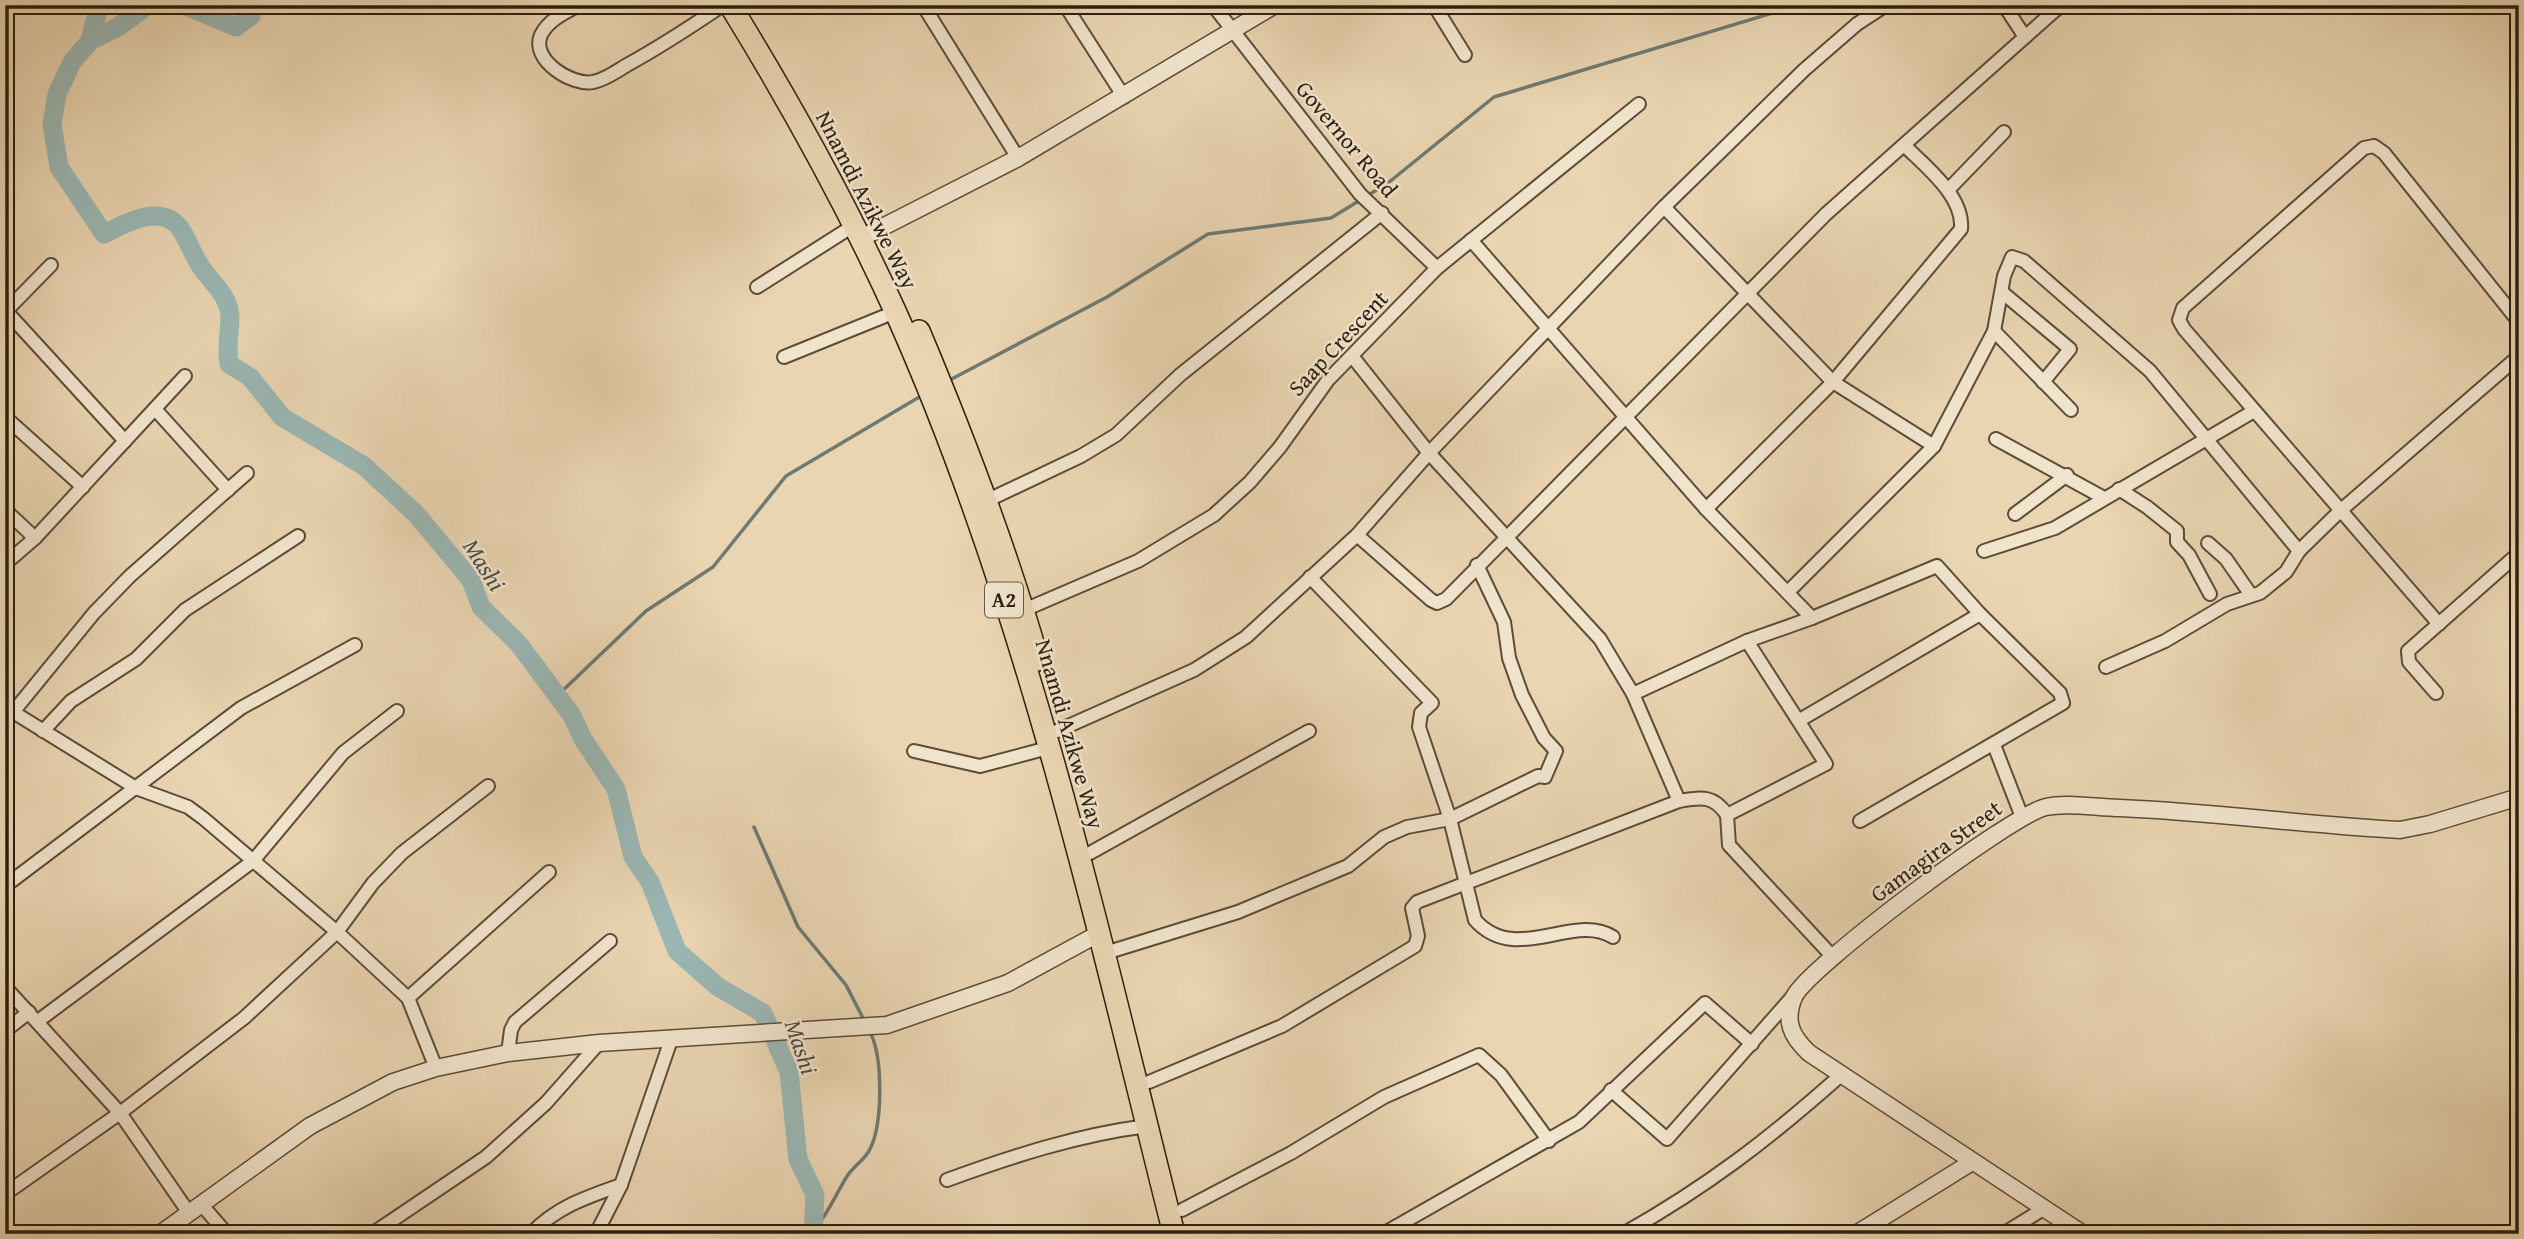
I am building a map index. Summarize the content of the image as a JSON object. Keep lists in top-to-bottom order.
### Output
{
  "streets": {
    "highway": ["Nnamdi Azikwe Way", "A2"],
    "street": ["Governor Road", "Saap Crescent", "Gamagira Street"]
  },
  "crossings": [
    ["Governor Road", "Saap Crescent"],
    ["Nnamdi Azikwe Way", "Saap Crescent"]
  ],
  "water": ["Mashi"]
}
